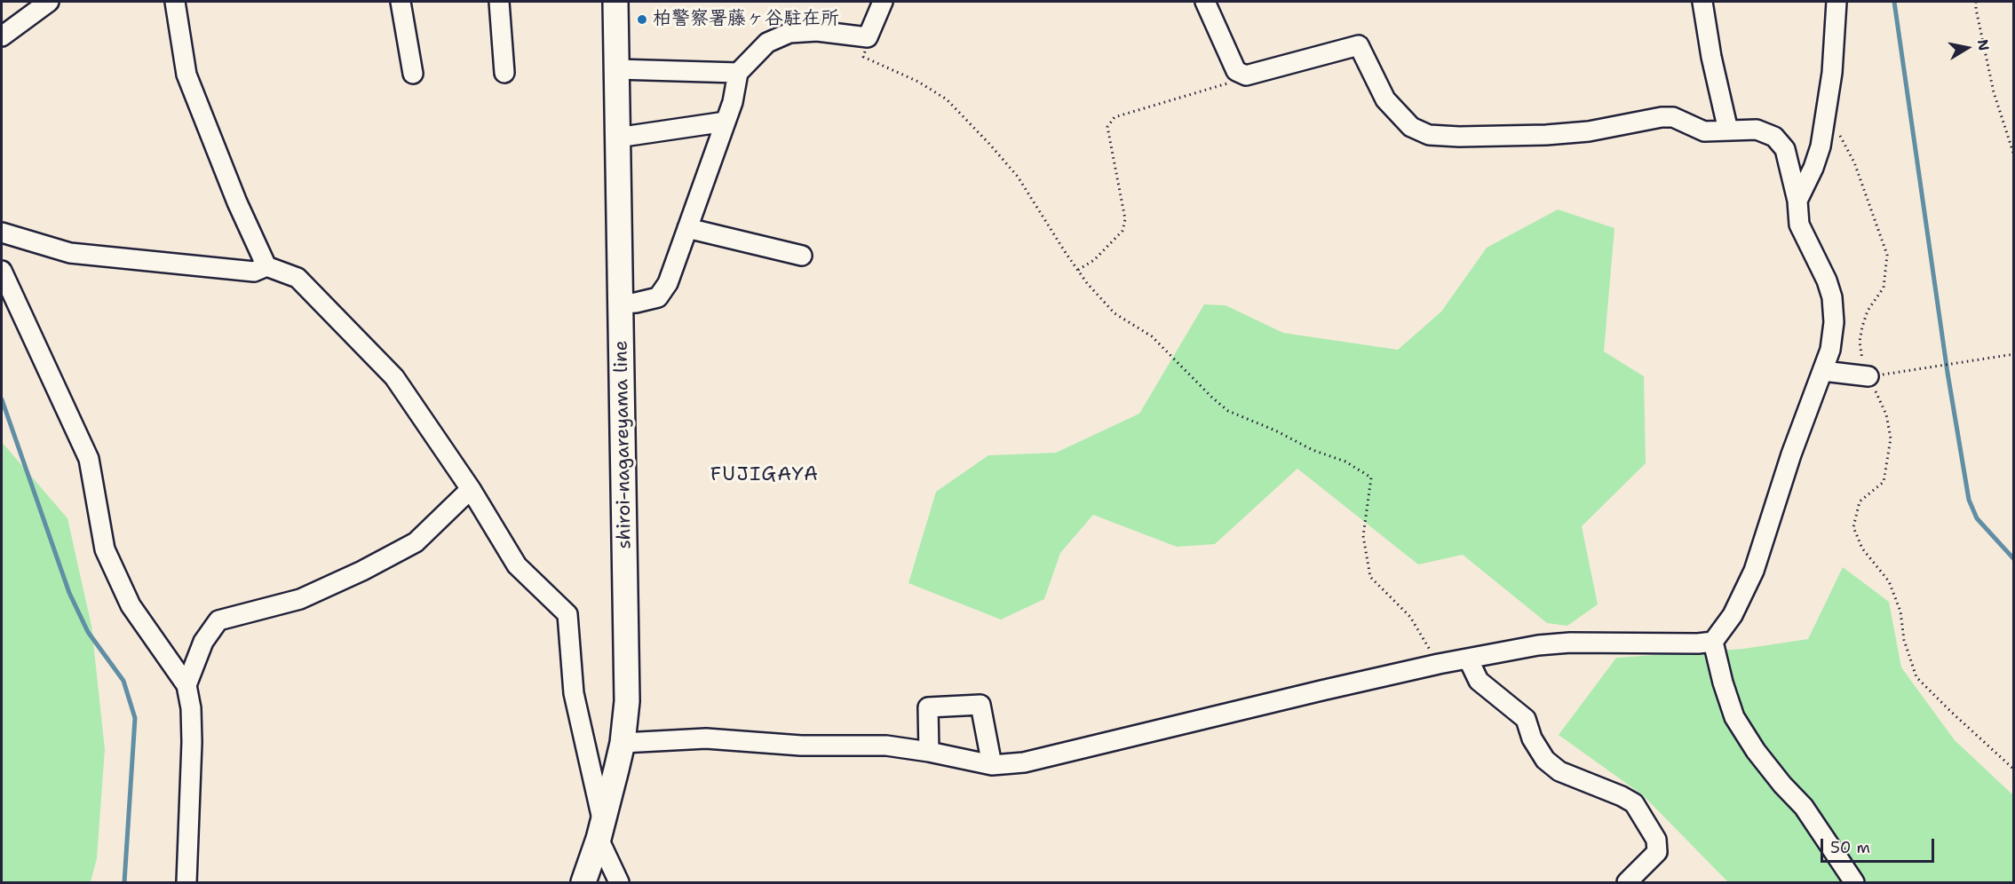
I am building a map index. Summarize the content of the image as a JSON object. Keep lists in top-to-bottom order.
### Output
{
  "streets": {
    "main road": ["shiroi-nagareyama line"]
  },
  "districts": ["FUJIGAYA"],
  "places": ["柏警察署藤ヶ谷駐在所"],
  "scale_bar": "50 m",
  "north": "right"
}
